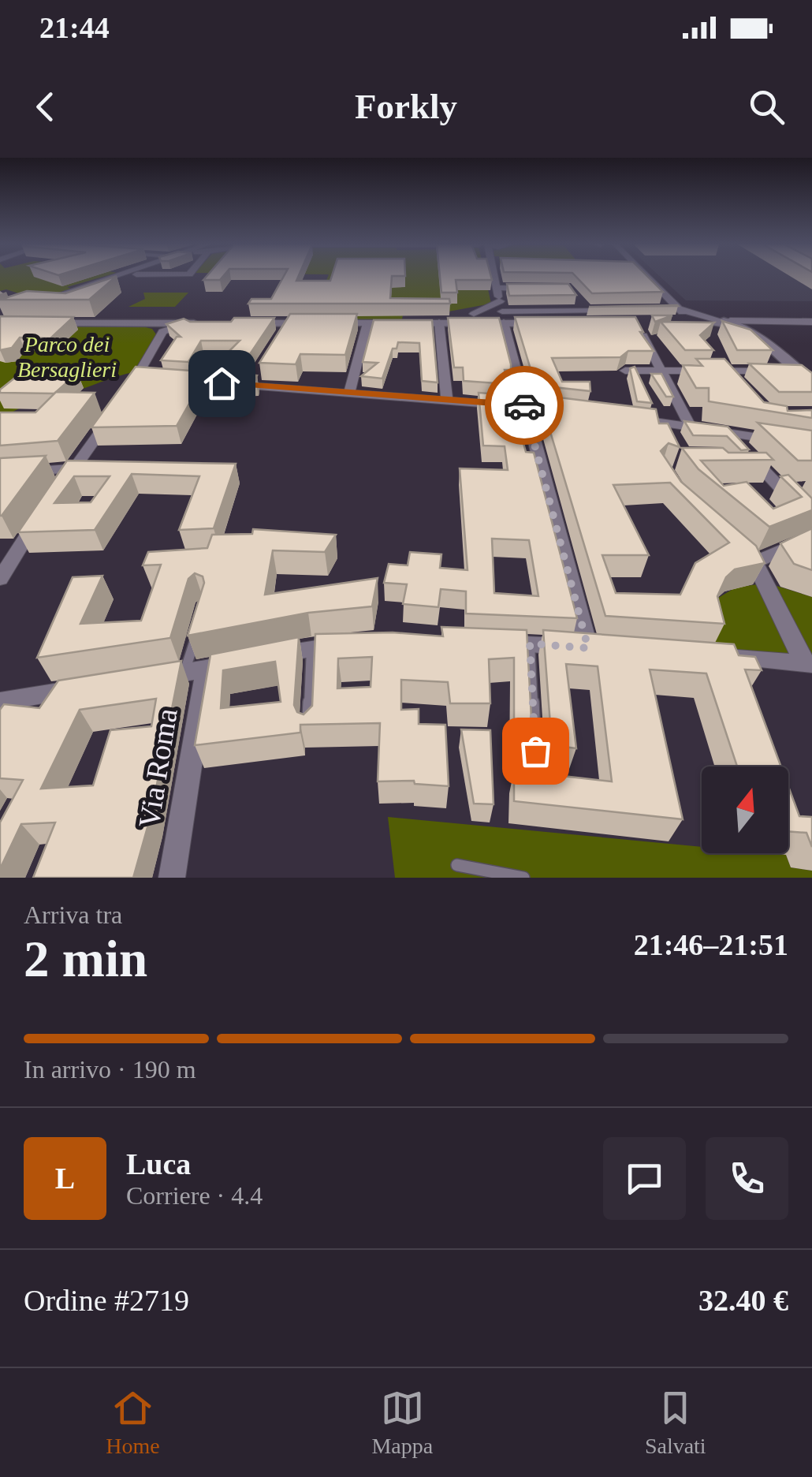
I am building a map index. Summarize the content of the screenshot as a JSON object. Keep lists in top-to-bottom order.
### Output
{
  "streets": {
    "street": ["Via Roma"]
  },
  "parks": ["Parco dei Bersaglieri"],
  "north": "top",
  "page": {
    "status": "21:44",
    "header": "Forkly",
    "heading": ["2 min", "Arriva tra", "21:46–21:51"],
    "panel": [
      "Luca",
      "Corriere · 4.4",
      "Ordine #2719",
      "32.40 €"
    ],
    "bar": "In arrivo · 190 m",
    "round": "L",
    "tabs": ["Home", "Mappa", "Salvati"]
  }
}
